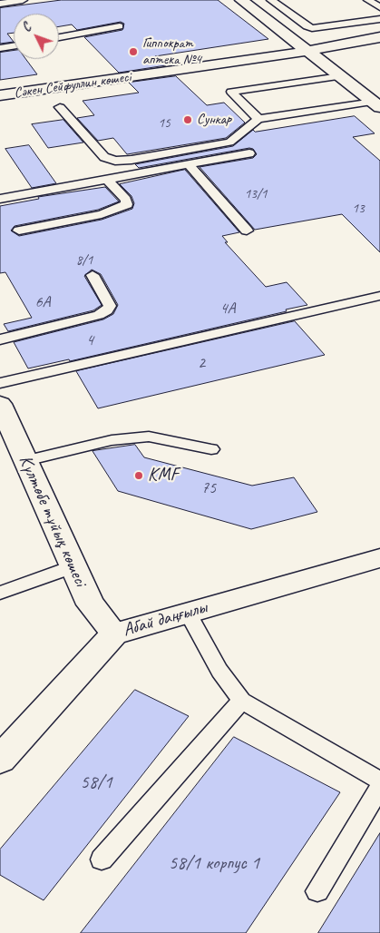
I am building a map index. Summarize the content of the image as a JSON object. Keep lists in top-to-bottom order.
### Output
{
  "streets": {
    "street": ["Сәкен Сейфуллин көшесі", "Күлтөбе тұйық көшесі", "Абай даңғылы"]
  },
  "crossings": [
    ["Күлтөбе тұйық көшесі", "Абай даңғылы"]
  ],
  "places": ["Гиппократ аптека №4", "Сункар", "KMF"],
  "house_numbers": [
    "15",
    "13/1",
    "13",
    "8/1",
    "6А",
    "4А",
    "4",
    "2",
    "75",
    "58/1",
    "58/1 корпус 1"
  ],
  "north": "top left"
}
